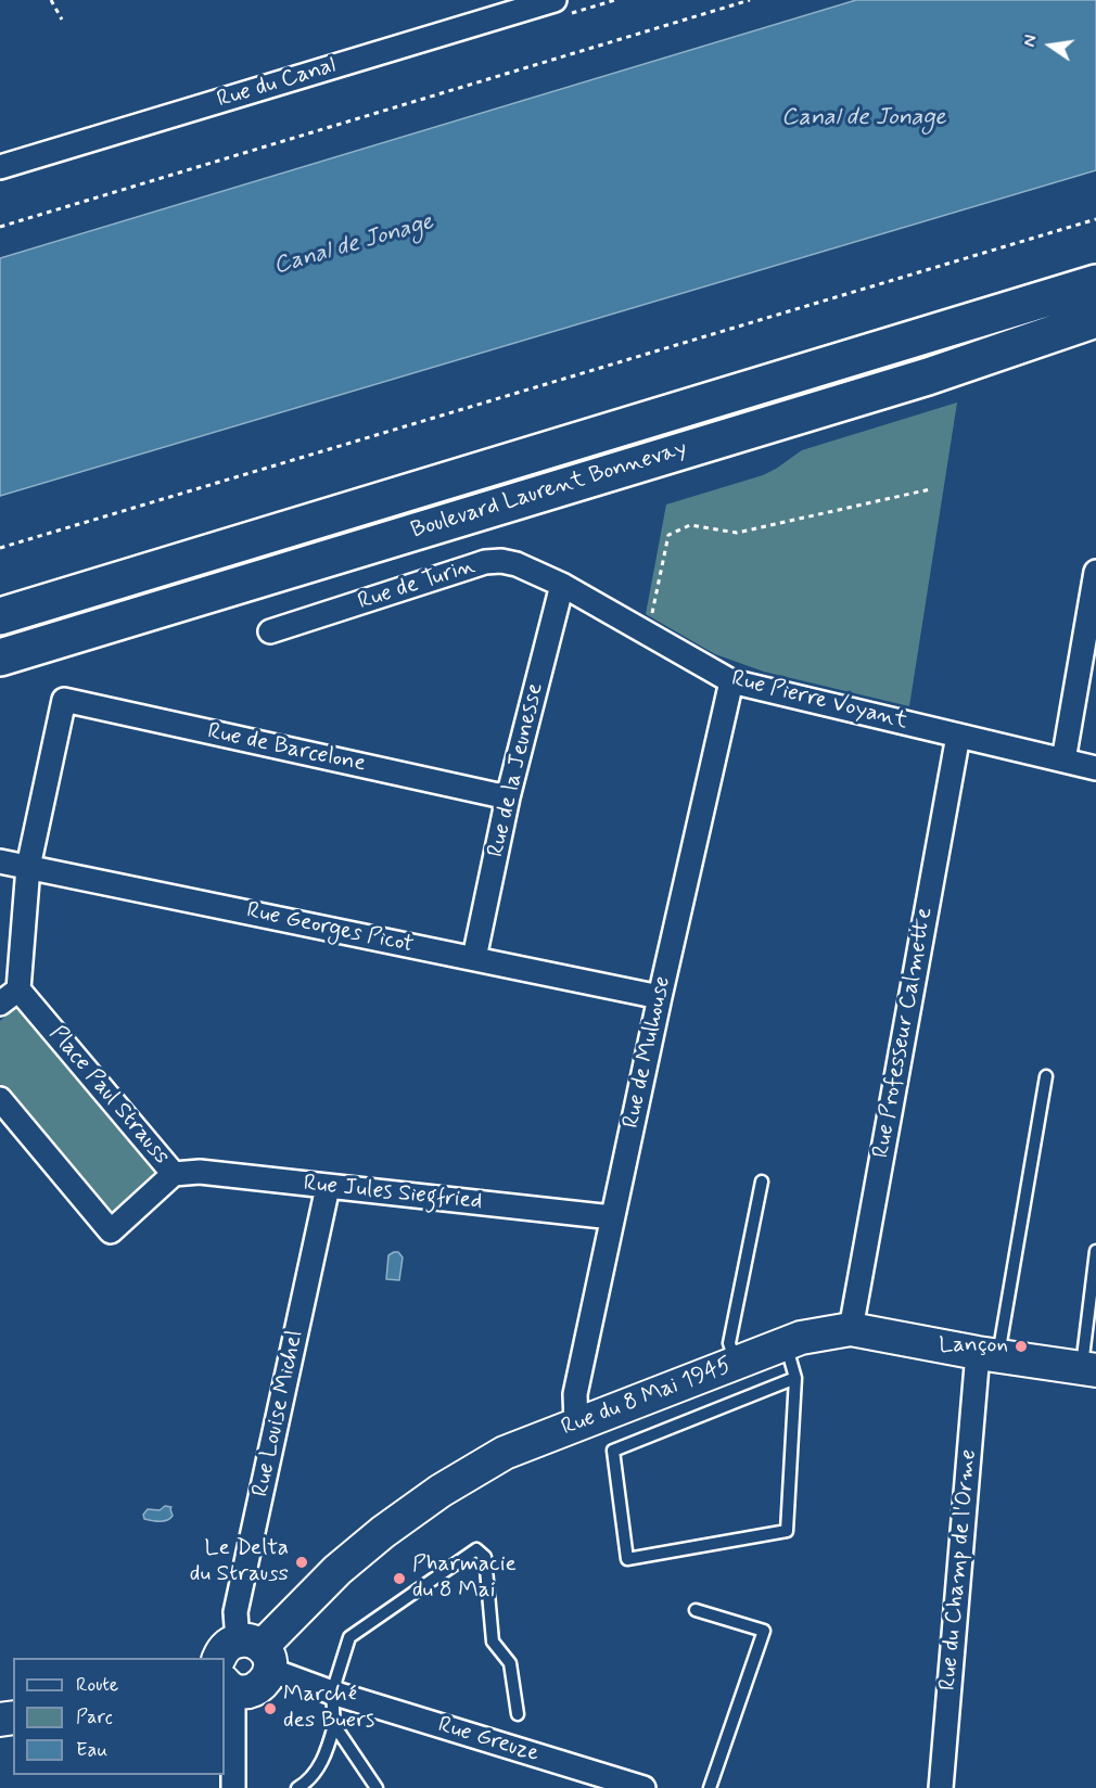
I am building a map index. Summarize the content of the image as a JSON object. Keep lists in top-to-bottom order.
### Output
{
  "streets": {
    "highway": ["Boulevard Laurent Bonnevay"],
    "street": [
      "Rue du Canal",
      "Rue de Turin",
      "Rue Pierre Voyant",
      "Rue de Barcelone",
      "Rue de la Jeunesse",
      "Rue Georges Picot",
      "Rue Professeur Calmette",
      "Rue de Mulhouse",
      "Place Paul Strauss",
      "Rue Jules Siegfried",
      "Rue du 8 Mai 1945",
      "Rue Louise Michel",
      "Rue du Champ de l'Orme",
      "Rue Greuze"
    ]
  },
  "crossings": [
    ["Rue de Turin", "Rue Pierre Voyant"],
    ["Rue de Turin", "Rue de la Jeunesse"],
    ["Rue Pierre Voyant", "Rue de la Jeunesse"],
    ["Rue Pierre Voyant", "Rue Professeur Calmette"],
    ["Rue Pierre Voyant", "Rue de Mulhouse"],
    ["Rue de Barcelone", "Rue de la Jeunesse"],
    ["Rue de Barcelone", "Rue Georges Picot"],
    ["Rue de la Jeunesse", "Rue Georges Picot"],
    ["Rue Georges Picot", "Rue de Mulhouse"],
    ["Rue Professeur Calmette", "Rue du 8 Mai 1945"],
    ["Rue de Mulhouse", "Rue Jules Siegfried"],
    ["Rue de Mulhouse", "Rue du 8 Mai 1945"],
    ["Place Paul Strauss", "Rue Jules Siegfried"],
    ["Rue Jules Siegfried", "Rue Louise Michel"],
    ["Rue du 8 Mai 1945", "Rue Louise Michel"],
    ["Rue du 8 Mai 1945", "Rue du Champ de l'Orme"],
    ["Rue du 8 Mai 1945", "Rue Greuze"],
    ["Rue Louise Michel", "Rue Greuze"]
  ],
  "water": ["Canal de Jonage"],
  "places": [
    "Lançon",
    "Le Delta du Strauss",
    "Pharmacie du 8 Mai",
    "Marché des Buers"
  ],
  "legend": ["Route", "Parc", "Eau"],
  "north": "left"
}
